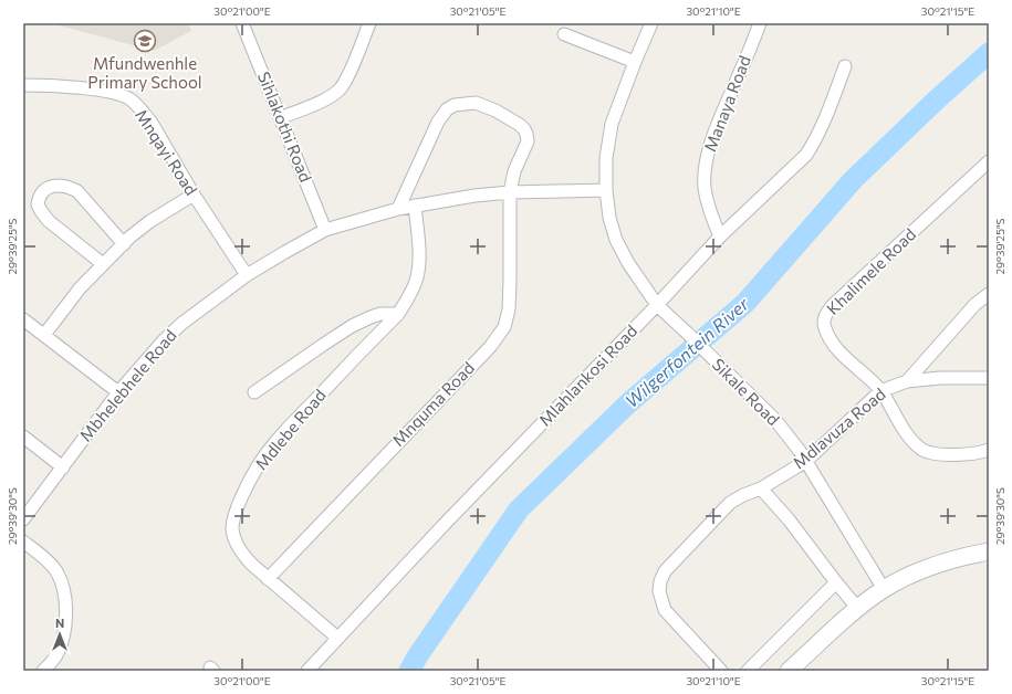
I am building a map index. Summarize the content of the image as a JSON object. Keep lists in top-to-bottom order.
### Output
{
  "streets": {
    "street": [
      "Manaya Road",
      "Sihlakothi Road",
      "Mnqayi Road",
      "Khalimele Road",
      "Mlahlankosi Road",
      "Mbhelebhele Road",
      "Sikale Road",
      "Mnquma Road",
      "Mdlavuza Road",
      "Mdlebe Road"
    ]
  },
  "crossings": [
    ["Manaya Road", "Mlahlankosi Road"],
    ["Sihlakothi Road", "Mbhelebhele Road"],
    ["Mnqayi Road", "Mbhelebhele Road"],
    ["Khalimele Road", "Mdlavuza Road"],
    ["Mlahlankosi Road", "Sikale Road"],
    ["Mlahlankosi Road", "Mdlebe Road"],
    ["Mbhelebhele Road", "Sikale Road"],
    ["Mbhelebhele Road", "Mnquma Road"],
    ["Mbhelebhele Road", "Mdlebe Road"],
    ["Sikale Road", "Mdlavuza Road"],
    ["Mnquma Road", "Mdlebe Road"]
  ],
  "water": ["Wilgerfontein River"],
  "places": {
    "school or university": ["Mfundwenhle Primary School"]
  },
  "north": "top",
  "coordinates": [
    "30°21'00\"E",
    "30°21'05\"E",
    "30°21'10\"E",
    "30°21'15\"E",
    "29°39'25\"S",
    "29°39'30\"S"
  ]
}
